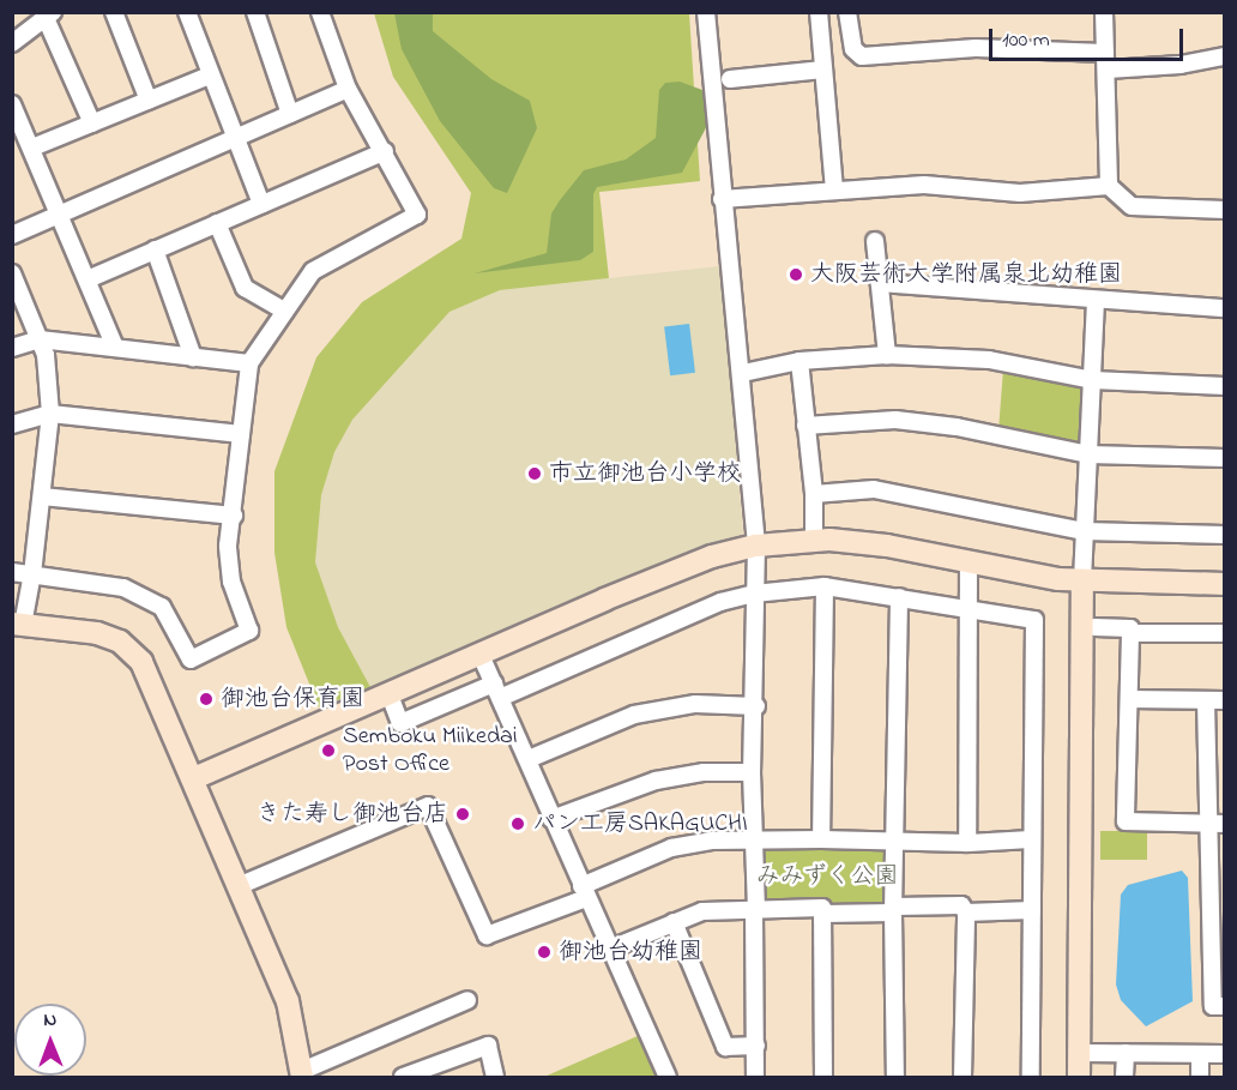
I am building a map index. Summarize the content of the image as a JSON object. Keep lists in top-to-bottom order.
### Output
{
  "parks": ["みみずく公園"],
  "places": [
    "大阪芸術大学附属泉北幼稚園",
    "市立御池台小学校",
    "御池台保育園",
    "Semboku Miikedai Post Office",
    "きた寿し御池台店",
    "パン工房SAKAGUCHI",
    "御池台幼稚園"
  ],
  "scale_bar": "100 m",
  "north": "top"
}
